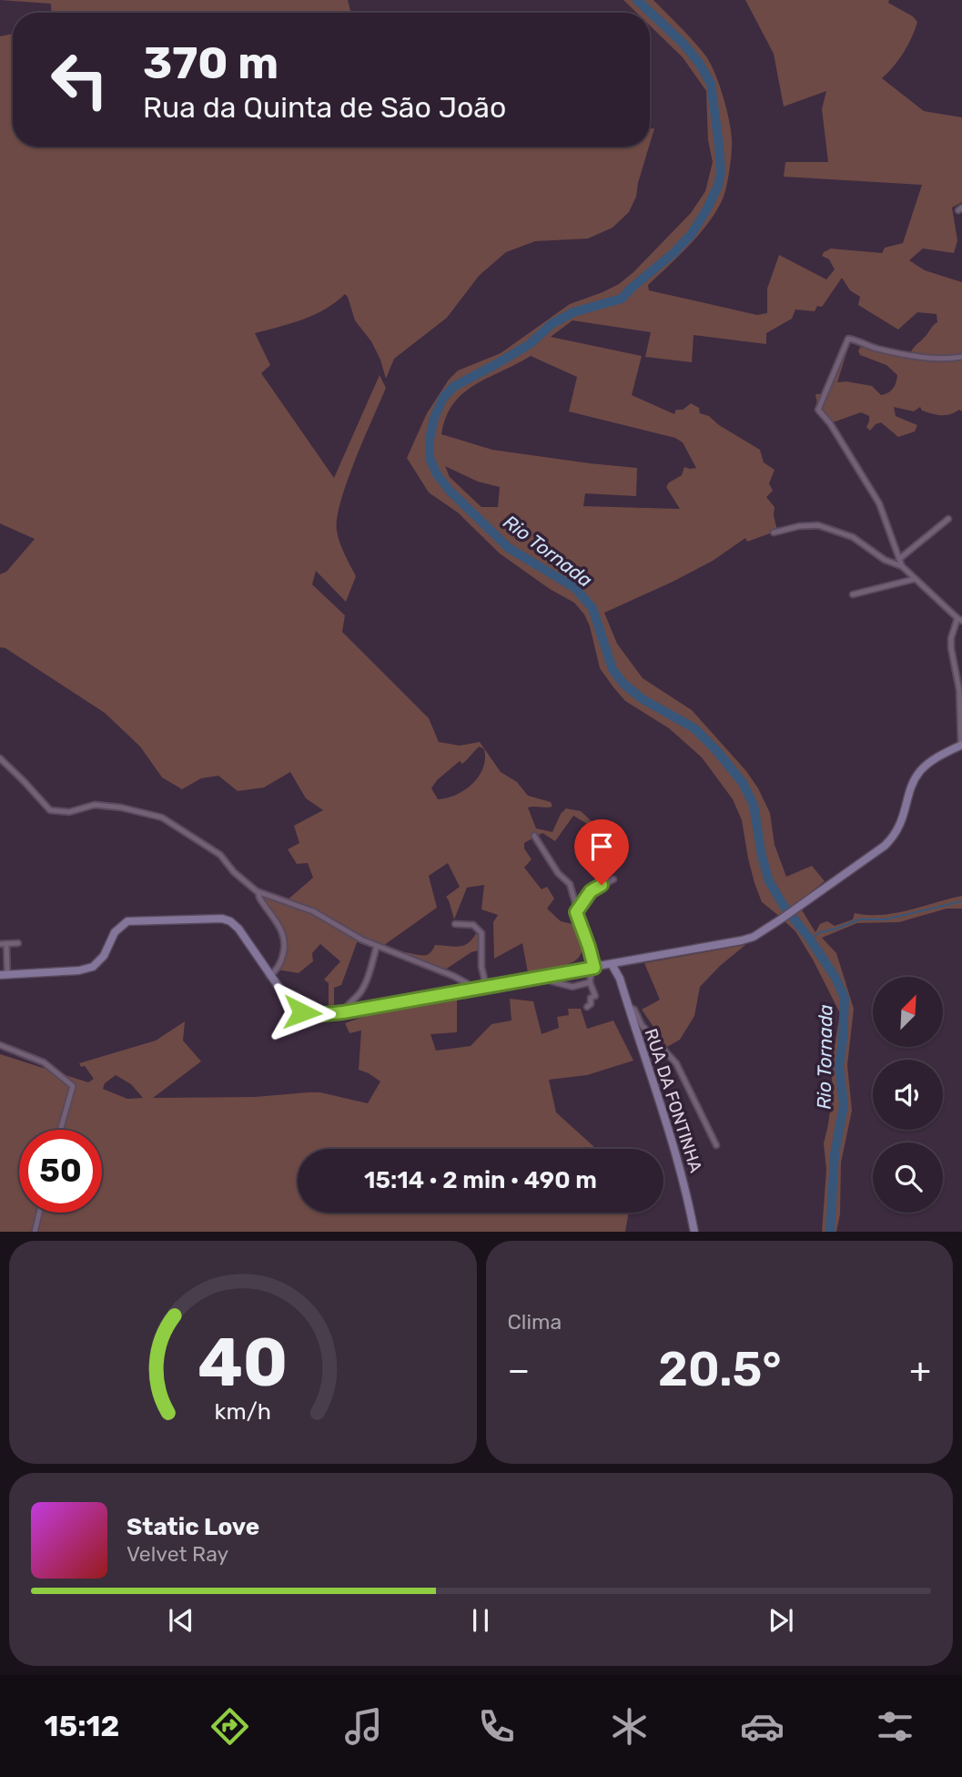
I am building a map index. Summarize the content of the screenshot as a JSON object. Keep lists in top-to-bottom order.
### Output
{
  "streets": {
    "main road": ["RUA DA FONTINHA"]
  },
  "water": ["Rio Tornada"],
  "north": "top right",
  "page": {
    "turn": ["370 m", "Rua da Quinta de São João"],
    "limit": "50",
    "trip": "15:14 · 2 min · 490 m",
    "tile": "Clima",
    "heat": ["−", "20.5°", "+"],
    "song": ["Static Love", "Velvet Ray"],
    "tabs": "15:12",
    "gauge": ["40", "km/h"]
  }
}
